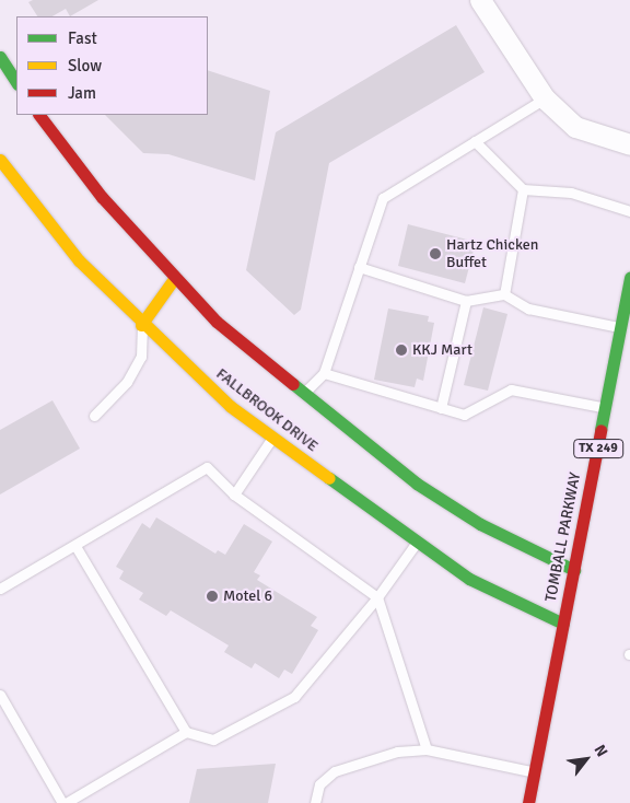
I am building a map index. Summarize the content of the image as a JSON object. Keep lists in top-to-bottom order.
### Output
{
  "streets": {
    "main road": ["FALLBROOK DRIVE", "TX 249", "TOMBALL PARKWAY"]
  },
  "crossings": [
    ["FALLBROOK DRIVE", "TOMBALL PARKWAY"]
  ],
  "places": ["Hartz Chicken Buffet", "KKJ Mart", "Motel 6"],
  "legend": ["Fast", "Slow", "Jam"],
  "north": "top right"
}
